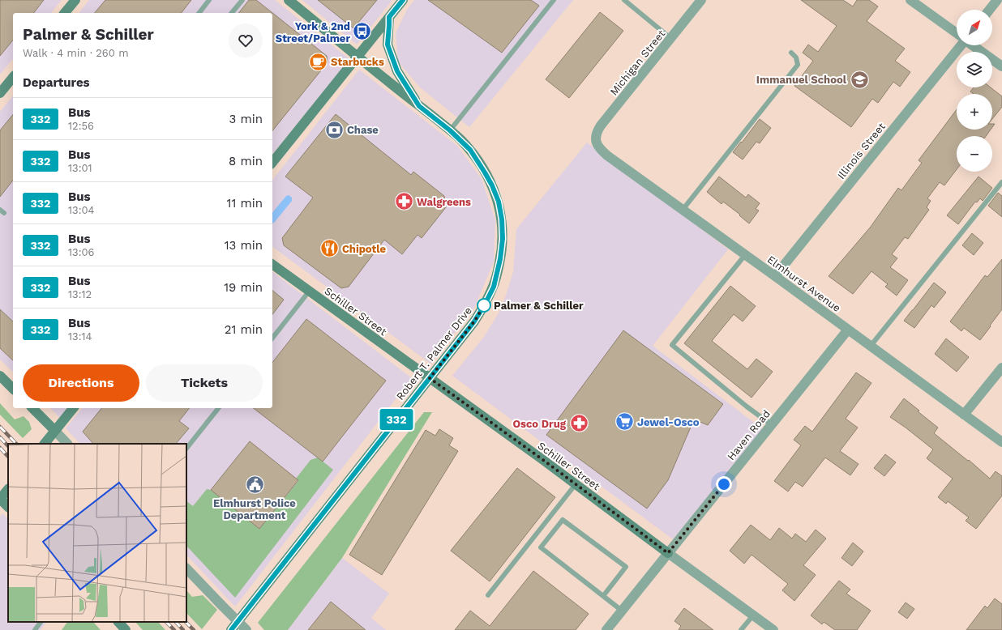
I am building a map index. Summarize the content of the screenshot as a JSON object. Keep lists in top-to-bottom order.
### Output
{
  "streets": {
    "street": [
      "Michigan Street",
      "Illinois Street",
      "Elmhurst Avenue",
      "Schiller Street",
      "Robert T. Palmer Drive",
      "Haven Road"
    ]
  },
  "crossings": [
    ["Michigan Street", "Elmhurst Avenue"],
    ["Illinois Street", "Elmhurst Avenue"],
    ["Elmhurst Avenue", "Haven Road"],
    ["Schiller Street", "Robert T. Palmer Drive"],
    ["Schiller Street", "Haven Road"]
  ],
  "places": {
    "bus stop": ["York & 2nd Street/Palmer"],
    "cafe": ["Starbucks"],
    "school or university": ["Immanuel School"],
    "bank": ["Chase"],
    "pharmacy": ["Walgreens", "Osco Drug"],
    "restaurant": ["Chipotle"],
    "other": ["Palmer & Schiller"],
    "supermarket": ["Jewel-Osco"],
    "public building": ["Elmhurst Police Department"]
  },
  "lines": ["bus line 332"],
  "north": "top right",
  "page": {
    "on_map": "332",
    "map_buttons": ["+", "−"],
    "heading": [
      ["Palmer & Schiller", "Walk · 4 min · 260 m"],
      "Departures"
    ],
    "list": [
      {
        "mark": "332",
        "name": "Bus",
        "note": "12:56",
        "value": "3 min"
      },
      {
        "mark": "332",
        "name": "Bus",
        "note": "13:01",
        "value": "8 min"
      },
      {
        "mark": "332",
        "name": "Bus",
        "note": "13:04",
        "value": "11 min"
      },
      {
        "mark": "332",
        "name": "Bus",
        "note": "13:06",
        "value": "13 min"
      },
      {
        "mark": "332",
        "name": "Bus",
        "note": "13:12",
        "value": "19 min"
      },
      {
        "mark": "332",
        "name": "Bus",
        "note": "13:14",
        "value": "21 min"
      }
    ],
    "buttons": ["Directions", "Tickets"]
  }
}
